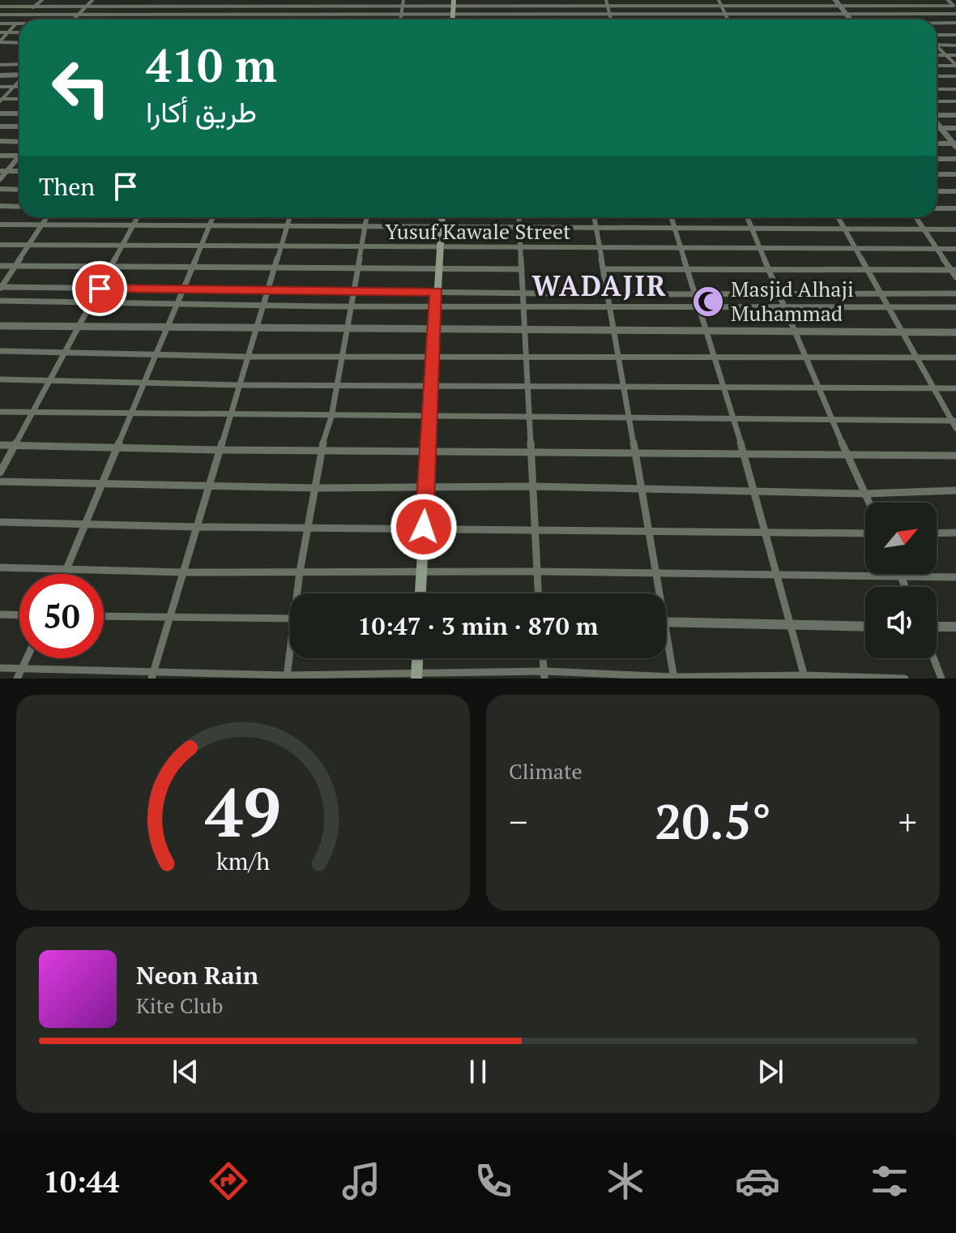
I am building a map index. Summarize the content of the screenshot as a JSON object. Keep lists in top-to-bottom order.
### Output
{
  "streets": {
    "street": ["Yusuf Kawale Street"]
  },
  "districts": ["WADAJIR"],
  "places": {
    "mosque": ["Masjid Alhaji Muhammad"]
  },
  "north": "top right",
  "page": {
    "turn": ["410 m", "طريق أكارا"],
    "then": "Then",
    "limit": "50",
    "trip": "10:47 · 3 min · 870 m",
    "tile": "Climate",
    "heat": ["−", "20.5°", "+"],
    "song": ["Neon Rain", "Kite Club"],
    "tabs": "10:44",
    "gauge": ["49", "km/h"]
  }
}
